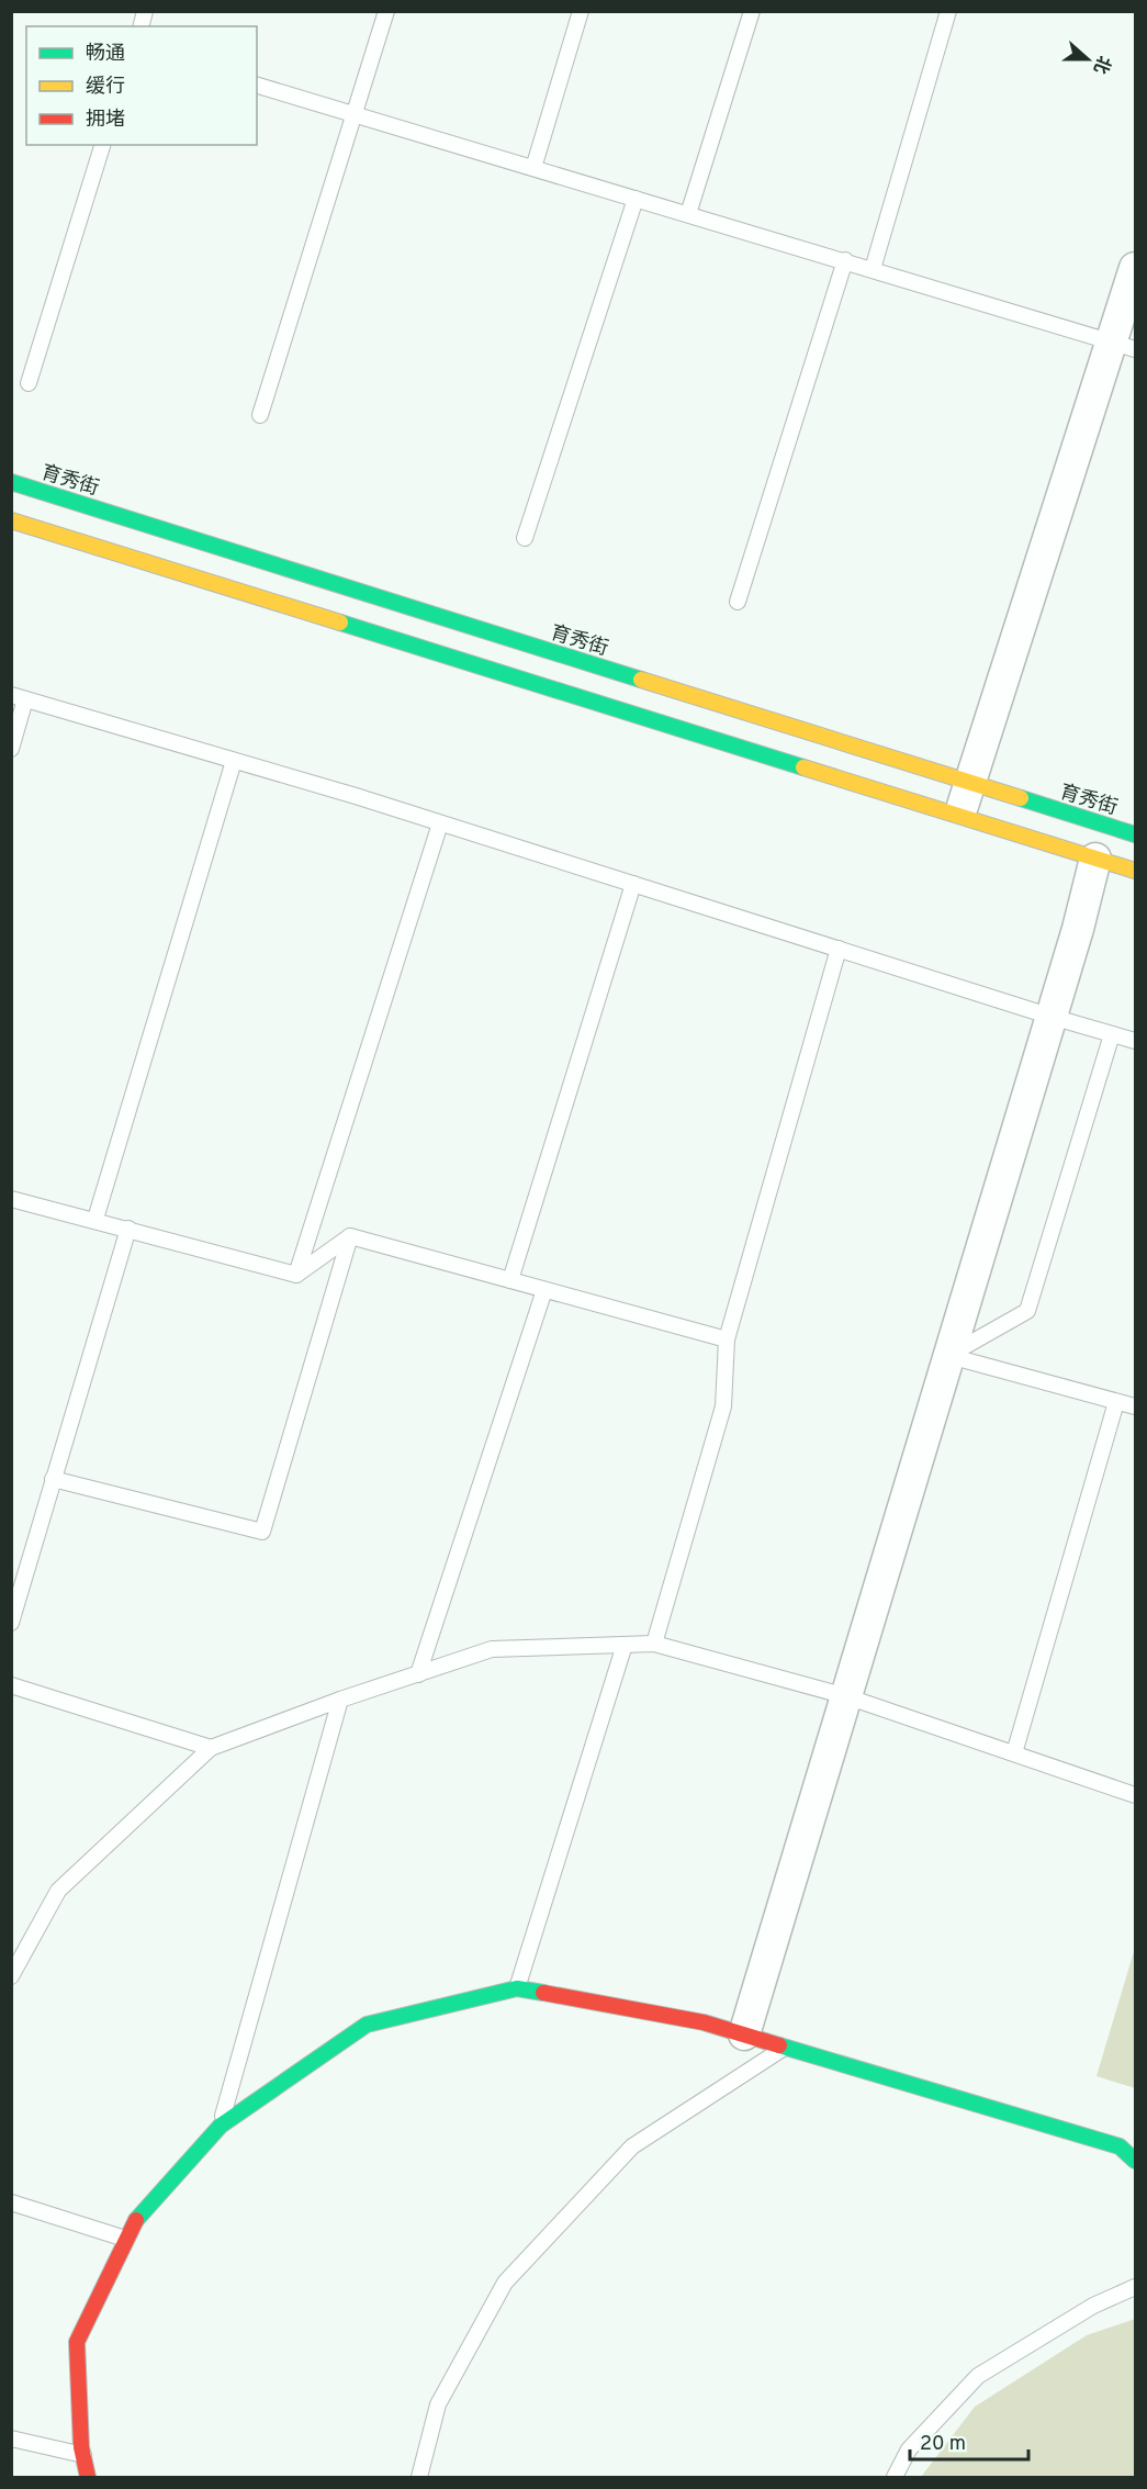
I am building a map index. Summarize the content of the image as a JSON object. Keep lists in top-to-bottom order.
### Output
{
  "streets": {
    "street": ["育秀街"]
  },
  "legend": ["畅通", "缓行", "拥堵"],
  "scale_bar": "20 m",
  "north": "right"
}
